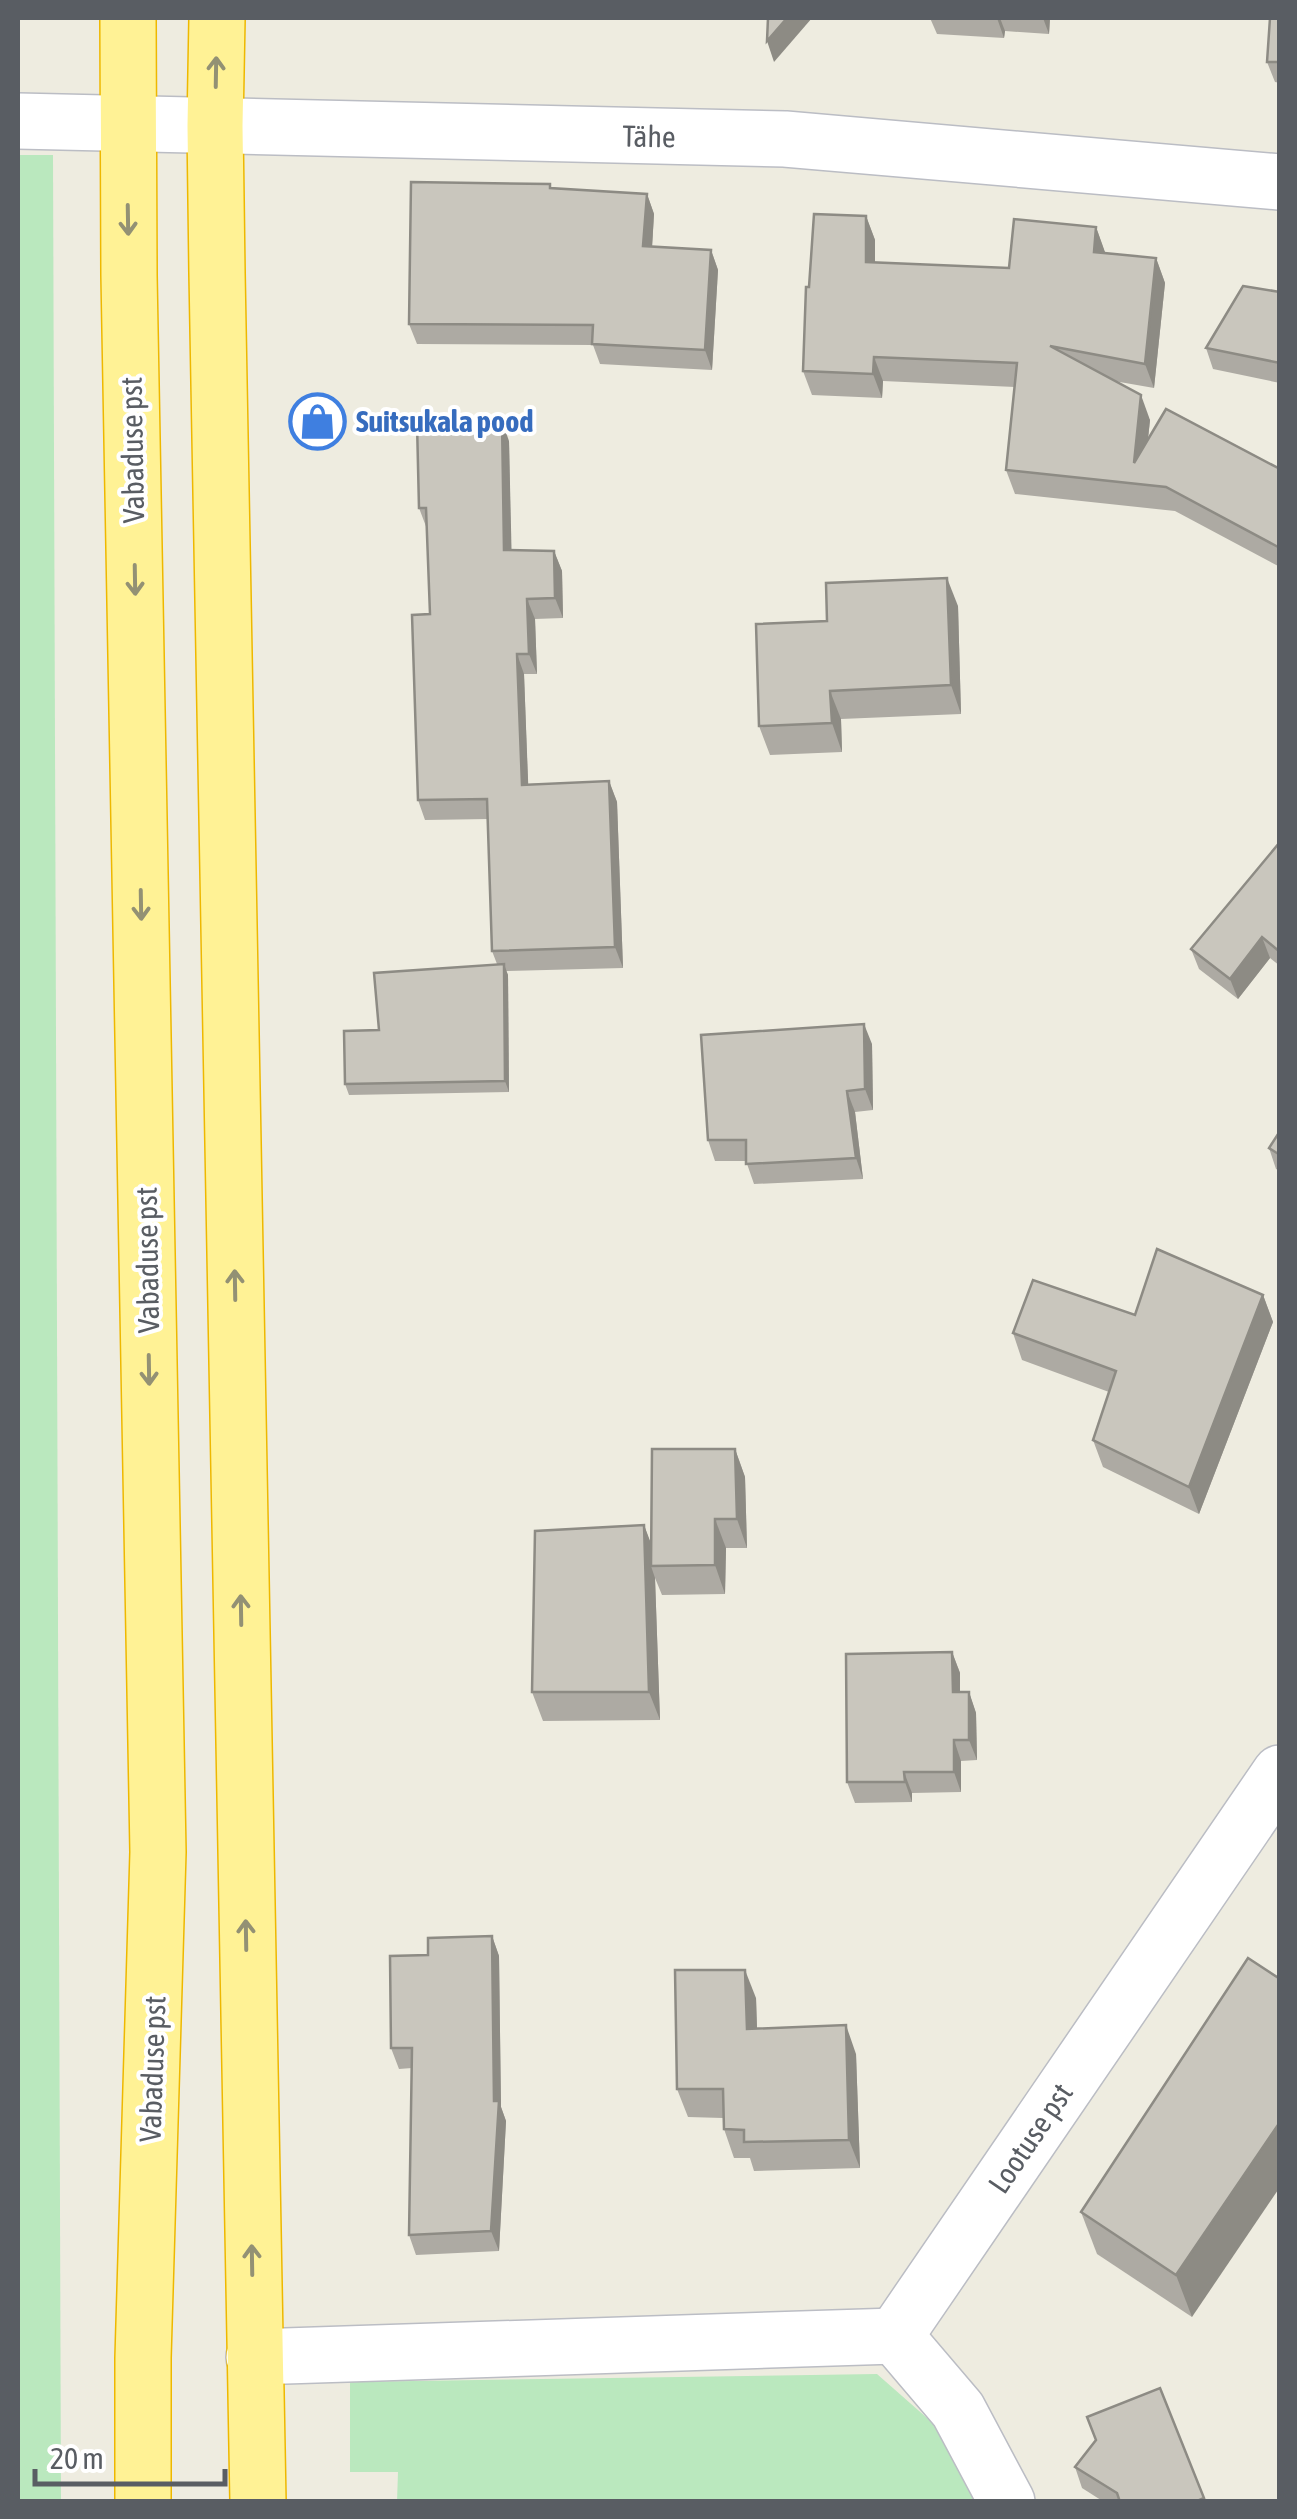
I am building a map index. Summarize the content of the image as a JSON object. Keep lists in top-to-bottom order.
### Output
{
  "streets": {
    "highway": ["Vabaduse pst"],
    "street": ["Tähe", "Lootuse pst"]
  },
  "crossings": [
    ["Tähe", "Vabaduse pst"]
  ],
  "places": {
    "shop": ["Suitsukala pood"]
  },
  "scale_bar": "20 m"
}
